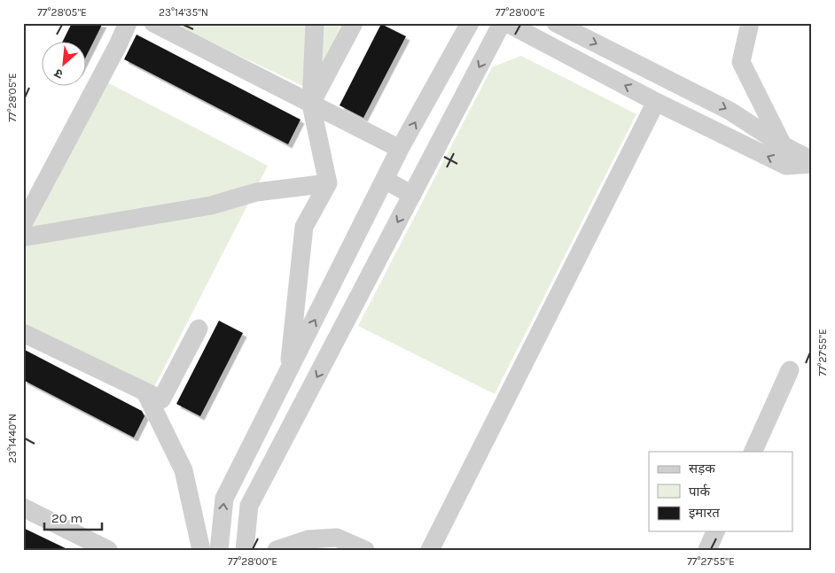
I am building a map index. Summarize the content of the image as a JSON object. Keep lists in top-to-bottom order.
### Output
{
  "legend": ["सड़क", "पार्क", "इमारत"],
  "scale_bar": "20 m",
  "north": "bottom left",
  "coordinates": [
    "77°28'05\"E",
    "23°14'35\"N",
    "77°28'00\"E",
    "77°27'55\"E",
    "23°14'40\"N"
  ]
}
